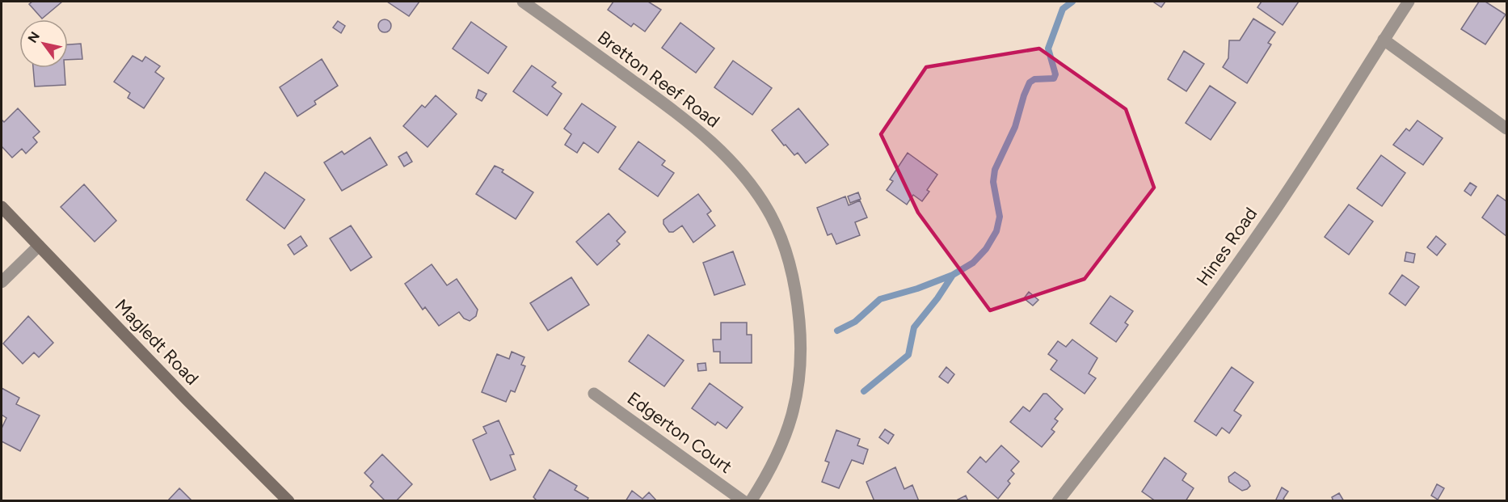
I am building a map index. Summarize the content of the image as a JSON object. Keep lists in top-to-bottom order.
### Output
{
  "streets": {
    "street": [
      "Bretton Reef Road",
      "Hines Road",
      "Magledt Road",
      "Edgerton Court"
    ]
  },
  "north": "top left"
}
